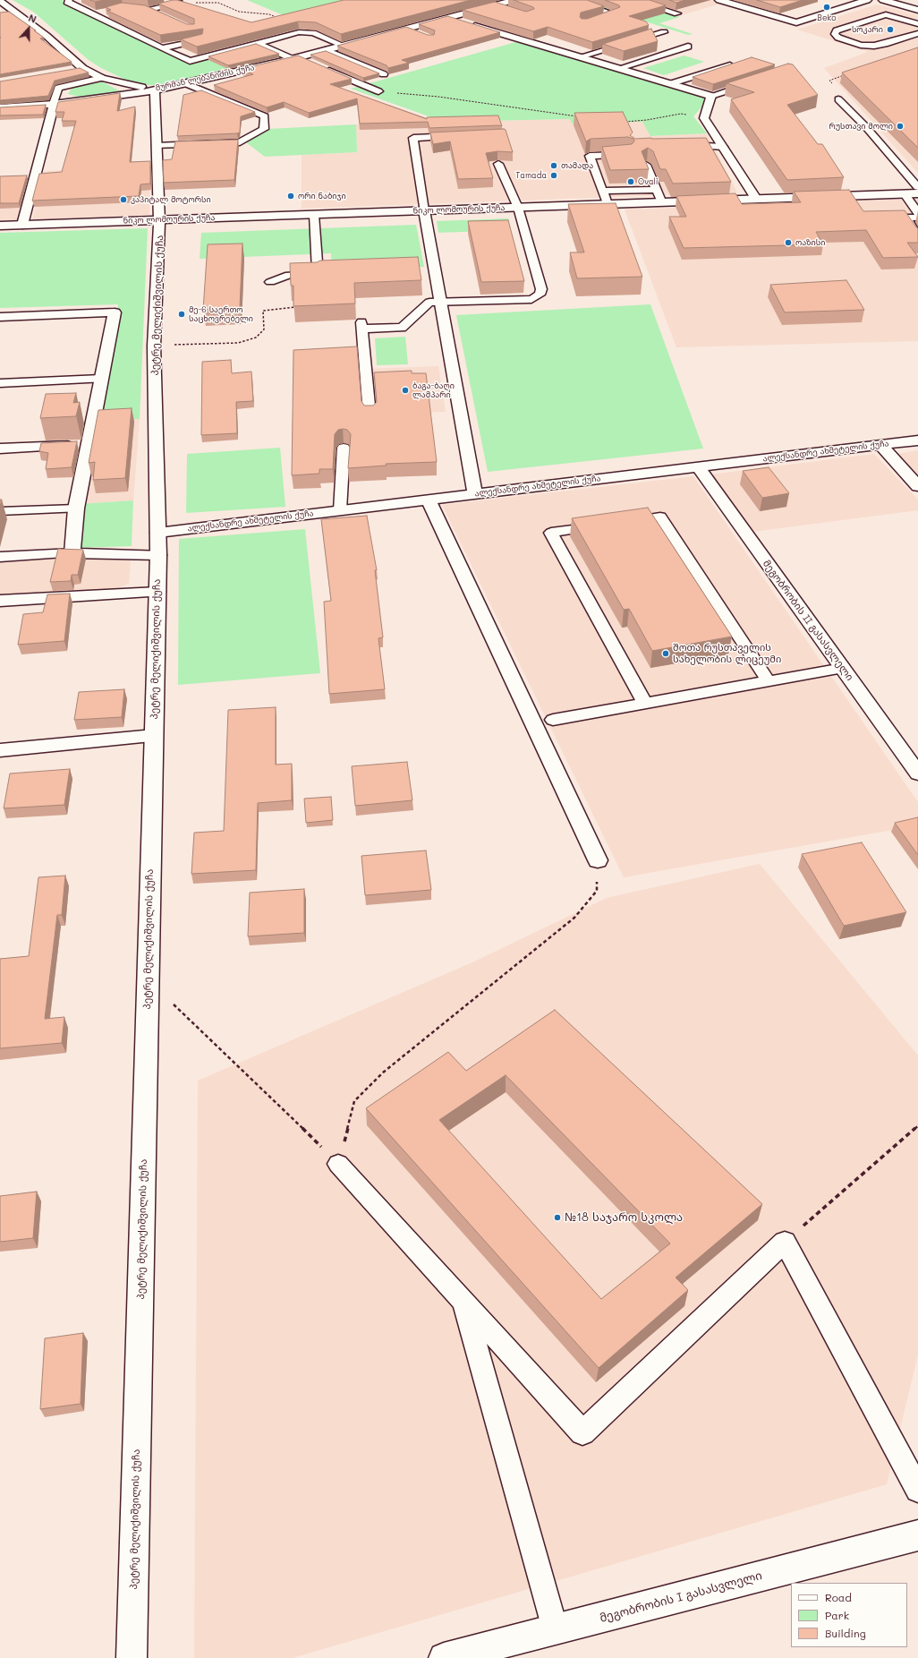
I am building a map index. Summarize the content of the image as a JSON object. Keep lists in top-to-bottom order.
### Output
{
  "streets": {
    "street": [
      "მურმან ლებანიძის ქუჩა",
      "ნიკო ლომოურის ქუჩა",
      "პეტრე მელიქიშვილის ქუჩა",
      "ალექსანდრე ახმეტელის ქუჩა",
      "მეგობრობის II გასასვლელი",
      "მეგობრობის I გასასვლელი"
    ]
  },
  "crossings": [
    ["მურმან ლებანიძის ქუჩა", "პეტრე მელიქიშვილის ქუჩა"],
    ["ნიკო ლომოურის ქუჩა", "პეტრე მელიქიშვილის ქუჩა"],
    ["პეტრე მელიქიშვილის ქუჩა", "ალექსანდრე ახმეტელის ქუჩა"],
    ["ალექსანდრე ახმეტელის ქუჩა", "მეგობრობის II გასასვლელი"]
  ],
  "places": [
    "Beko",
    "სოკარი",
    "რუსთავი მოლი",
    "თამადა",
    "Tamada",
    "Ovali",
    "ორი ნაბიჯი",
    "კაპიტალ მოტორსი",
    "ოაზისი",
    "მე-6 საერთო საცხოვრებელი",
    "ბაგა-ბაღი ლამპარი",
    "შოთა რუსთაველის სახელობის ლიცეუმი",
    "№18 საჯარო სკოლა"
  ],
  "legend": ["Road", "Park", "Building"],
  "north": "top"
}
